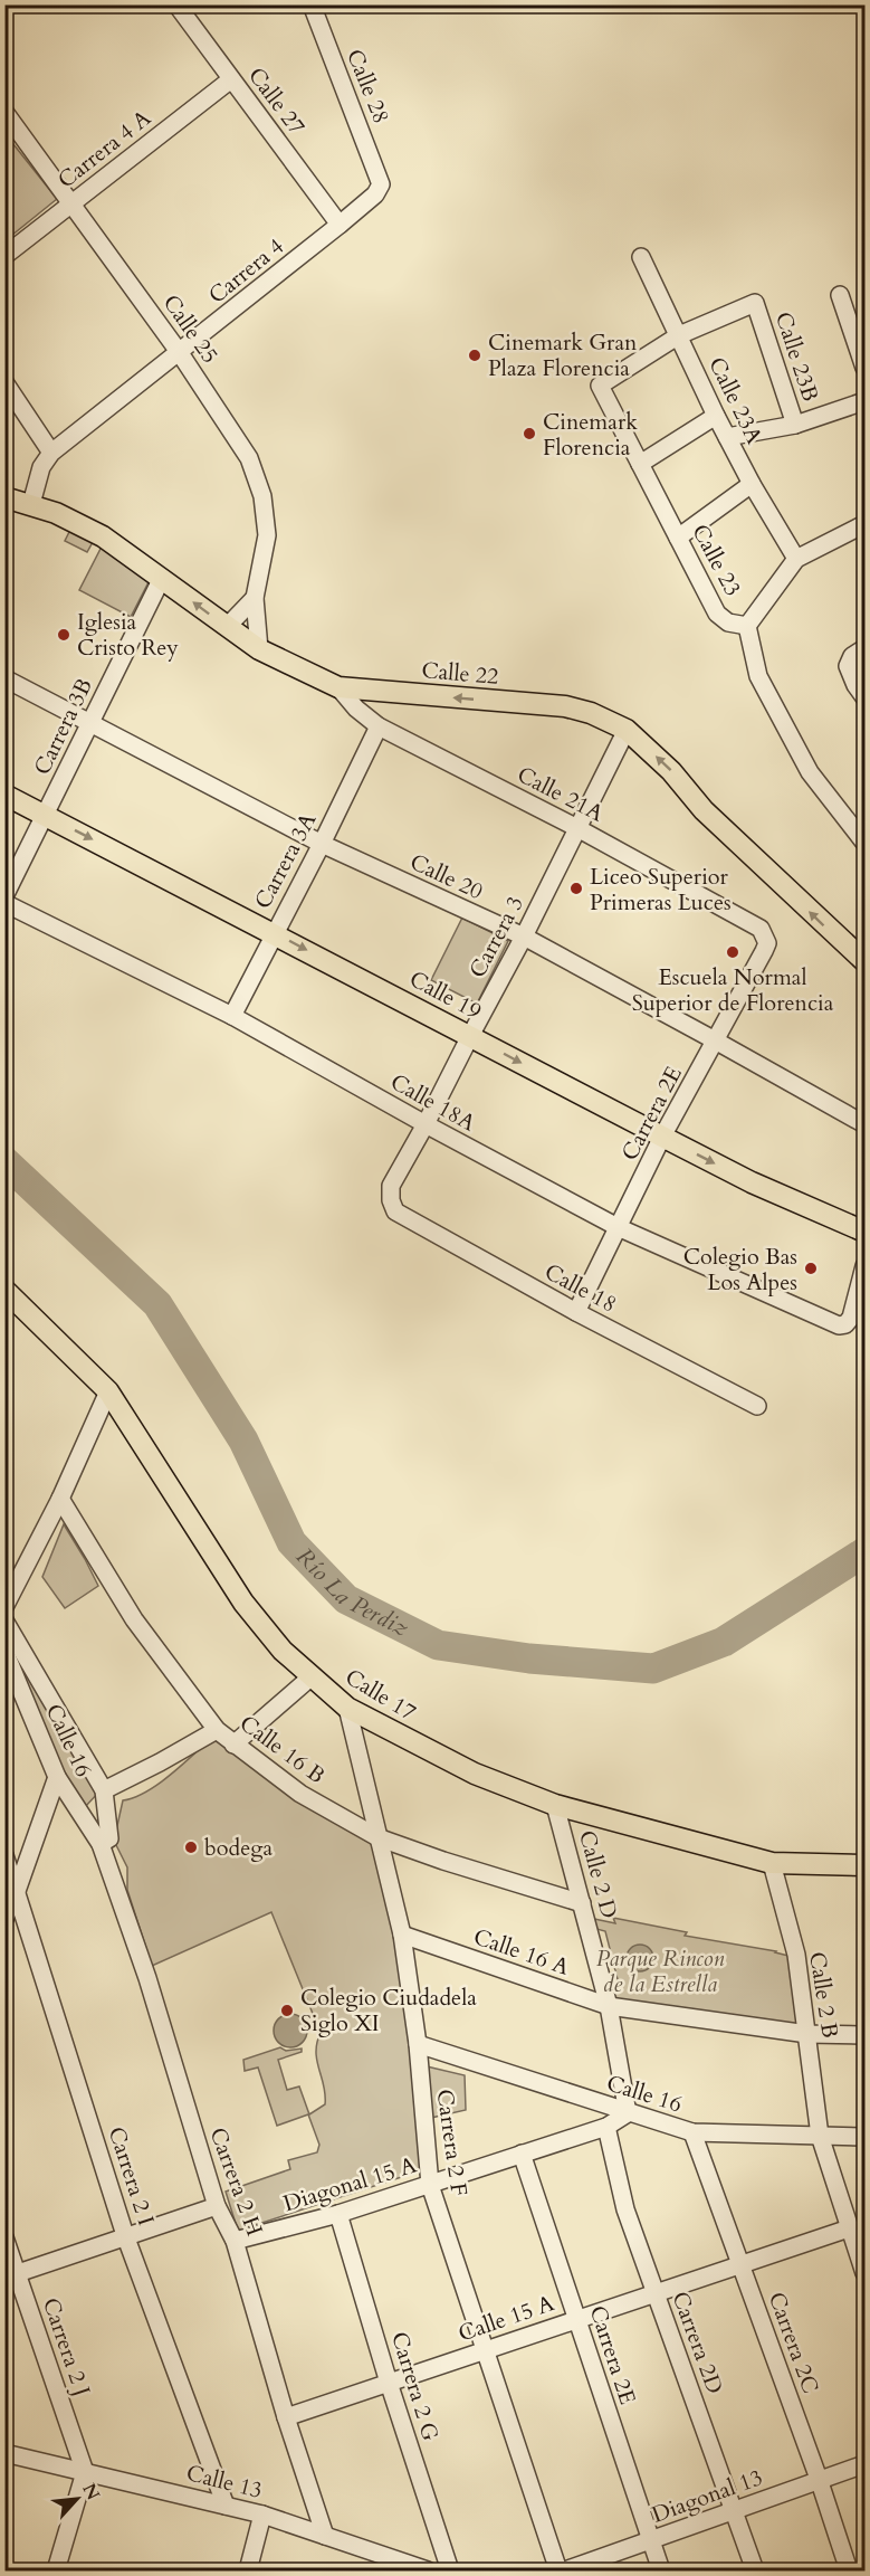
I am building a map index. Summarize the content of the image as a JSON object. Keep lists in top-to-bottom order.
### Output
{
  "streets": {
    "main road": ["Calle 22", "Calle 19", "Calle 17"],
    "street": [
      "Calle 28",
      "Calle 27",
      "Carrera 4 A",
      "Carrera 4",
      "Calle 25",
      "Calle 23B",
      "Calle 23A",
      "Calle 23",
      "Carrera 3B",
      "Calle 21A",
      "Carrera 3A",
      "Calle 20",
      "Carrera 3",
      "Calle 18A",
      "Carrera 2E",
      "Calle 18",
      "Calle 16",
      "Calle 16 B",
      "Calle 2 D",
      "Calle 16 A",
      "Calle 2 B",
      "Carrera 2 F",
      "Carrera 2 I",
      "Carrera 2 H",
      "Diagonal 15 A",
      "Calle 15 A",
      "Carrera 2D",
      "Carrera 2C",
      "Carrera 2 J",
      "Carrera 2 G",
      "Calle 13",
      "Diagonal 13"
    ]
  },
  "crossings": [
    ["Calle 28", "Carrera 4"],
    ["Calle 27", "Carrera 4 A"],
    ["Calle 27", "Carrera 4"],
    ["Carrera 4 A", "Calle 25"],
    ["Carrera 4", "Calle 25"],
    ["Carrera 4", "Calle 22"],
    ["Calle 25", "Calle 22"],
    ["Calle 23B", "Calle 23A"],
    ["Calle 23B", "Calle 23"],
    ["Calle 23A", "Calle 23"],
    ["Calle 22", "Carrera 3B"],
    ["Calle 22", "Calle 21A"],
    ["Calle 22", "Carrera 3"],
    ["Carrera 3B", "Calle 20"],
    ["Carrera 3B", "Calle 19"],
    ["Calle 21A", "Carrera 3A"],
    ["Calle 21A", "Carrera 3"],
    ["Calle 21A", "Carrera 2E"],
    ["Carrera 3A", "Calle 20"],
    ["Carrera 3A", "Calle 19"],
    ["Carrera 3A", "Calle 18A"],
    ["Calle 20", "Carrera 3"],
    ["Calle 20", "Carrera 2E"],
    ["Carrera 3", "Calle 19"],
    ["Carrera 3", "Calle 18A"],
    ["Carrera 3", "Calle 18"],
    ["Calle 19", "Carrera 2E"],
    ["Calle 18A", "Carrera 2E"],
    ["Carrera 2E", "Calle 18"],
    ["Carrera 2E", "Diagonal 15 A"],
    ["Carrera 2E", "Calle 15 A"],
    ["Carrera 2E", "Diagonal 13"],
    ["Calle 17", "Calle 2 D"],
    ["Calle 17", "Calle 2 B"],
    ["Calle 17", "Carrera 2 F"],
    ["Calle 16", "Calle 2 D"],
    ["Calle 16", "Calle 2 B"],
    ["Calle 16", "Carrera 2 F"],
    ["Calle 16", "Carrera 2 H"],
    ["Calle 16", "Diagonal 15 A"],
    ["Calle 16", "Carrera 2C"],
    ["Calle 16 B", "Calle 2 D"],
    ["Calle 16 B", "Carrera 2 F"],
    ["Calle 2 D", "Calle 16 A"],
    ["Calle 2 D", "Diagonal 15 A"],
    ["Calle 16 A", "Calle 2 B"],
    ["Calle 16 A", "Carrera 2 F"],
    ["Calle 2 B", "Calle 15 A"],
    ["Carrera 2 F", "Diagonal 15 A"],
    ["Carrera 2 F", "Calle 15 A"],
    ["Carrera 2 I", "Calle 13"],
    ["Carrera 2 H", "Diagonal 15 A"],
    ["Carrera 2 H", "Calle 15 A"],
    ["Carrera 2 H", "Calle 13"],
    ["Diagonal 15 A", "Carrera 2D"],
    ["Diagonal 15 A", "Carrera 2 G"],
    ["Calle 15 A", "Carrera 2D"],
    ["Calle 15 A", "Carrera 2C"],
    ["Calle 15 A", "Carrera 2 G"],
    ["Carrera 2D", "Diagonal 13"],
    ["Carrera 2C", "Diagonal 13"],
    ["Carrera 2 J", "Calle 13"]
  ],
  "one_way": ["Calle 22", "Calle 19"],
  "water": ["Río La Perdiz"],
  "parks": ["Parque Rincon de la Estrella"],
  "places": [
    "Cinemark Gran Plaza Florencia",
    "Cinemark Florencia",
    "Iglesia Cristo Rey",
    "Liceo Superior Primeras Luces",
    "Escuela Normal Superior de Florencia",
    "Colegio Bas Los Alpes",
    "bodega",
    "Colegio Ciudadela Siglo XI"
  ],
  "north": "top right"
}
